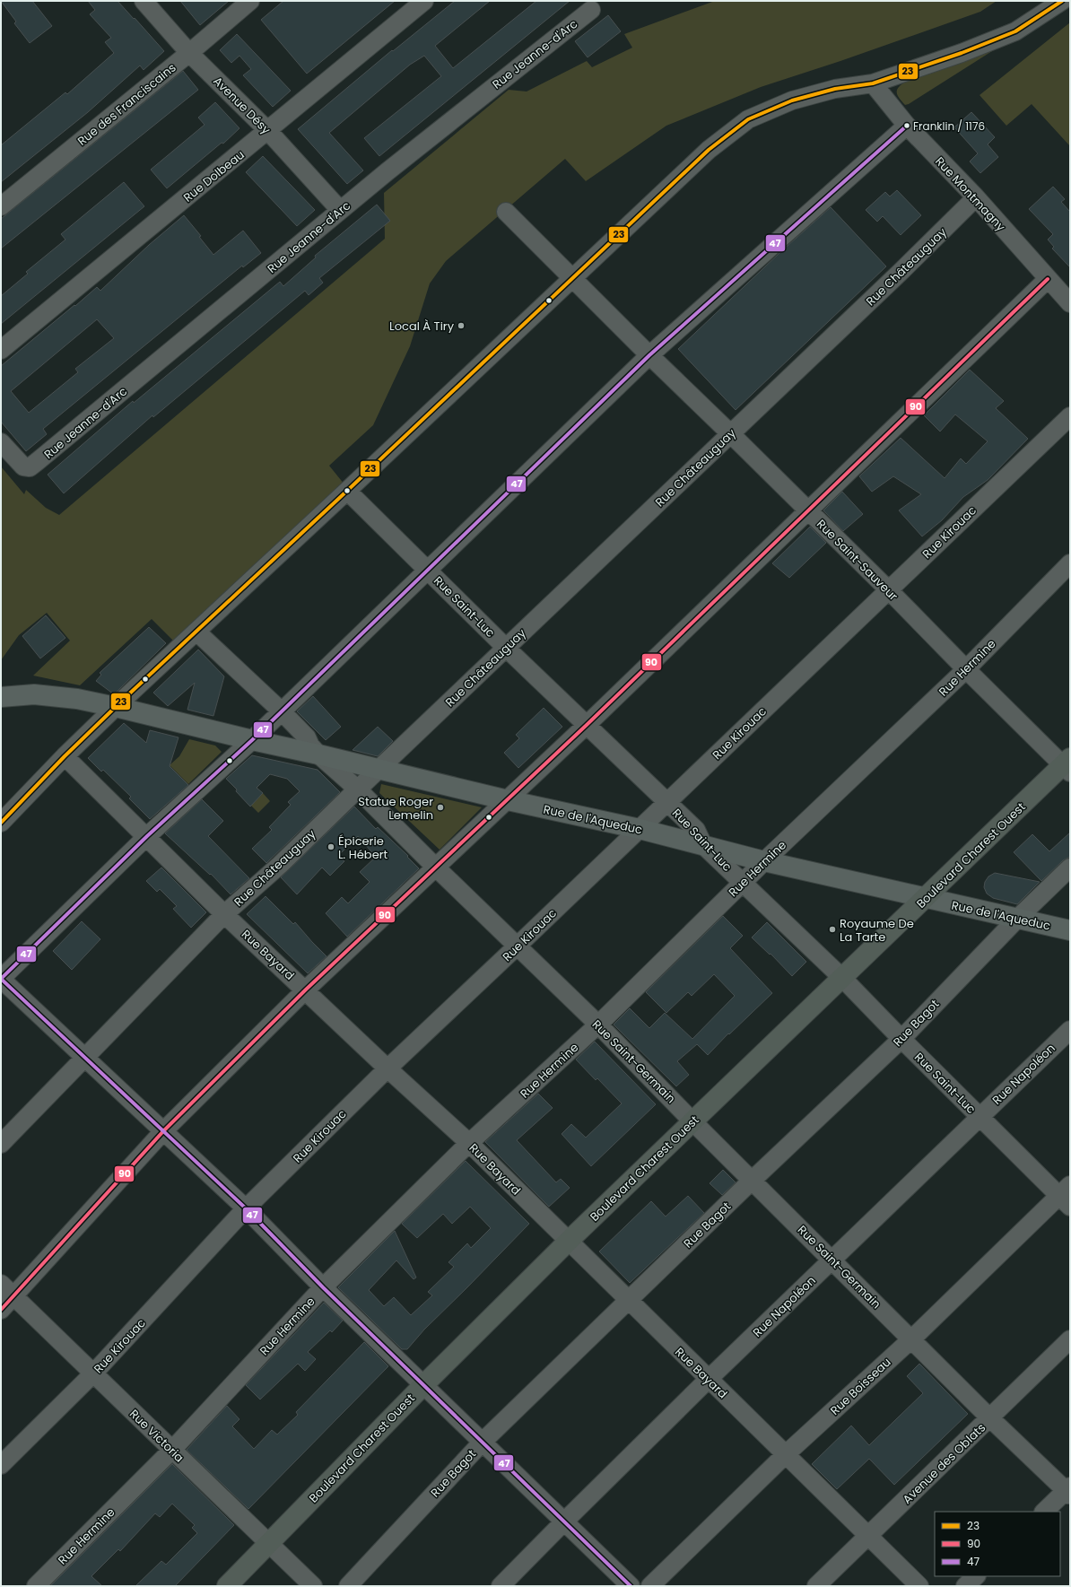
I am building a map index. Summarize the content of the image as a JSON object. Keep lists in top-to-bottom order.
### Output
{
  "streets": {
    "main road": ["Boulevard Charest Ouest"],
    "street": [
      "Rue Jeanne-d'Arc",
      "Rue des Franciscains",
      "Avenue Désy",
      "Rue Dolbeau",
      "Rue Montmagny",
      "Rue Châteauguay",
      "Rue Kirouac",
      "Rue Saint-Sauveur",
      "Rue Saint-Luc",
      "Rue Hermine",
      "Rue de l'Aqueduc",
      "Rue Bayard",
      "Rue Bagot",
      "Rue Saint-Germain",
      "Rue Napoléon",
      "Rue Boisseau",
      "Rue Victoria",
      "Avenue des Oblats"
    ]
  },
  "crossings": [
    ["Rue Jeanne-d'Arc", "Avenue Désy"],
    ["Rue des Franciscains", "Avenue Désy"],
    ["Avenue Désy", "Rue Dolbeau"],
    ["Rue Montmagny", "Rue Châteauguay"],
    ["Rue Châteauguay", "Rue Saint-Sauveur"],
    ["Rue Châteauguay", "Rue Saint-Luc"],
    ["Rue Châteauguay", "Rue de l'Aqueduc"],
    ["Rue Châteauguay", "Rue Bayard"],
    ["Rue Châteauguay", "Rue Saint-Germain"],
    ["Rue Kirouac", "Rue Saint-Sauveur"],
    ["Rue Kirouac", "Rue Saint-Luc"],
    ["Rue Kirouac", "Rue de l'Aqueduc"],
    ["Rue Kirouac", "Rue Bayard"],
    ["Rue Kirouac", "Rue Saint-Germain"],
    ["Rue Kirouac", "Rue Victoria"],
    ["Rue Saint-Sauveur", "Rue Hermine"],
    ["Rue Saint-Sauveur", "Boulevard Charest Ouest"],
    ["Rue Saint-Luc", "Rue Hermine"],
    ["Rue Saint-Luc", "Rue de l'Aqueduc"],
    ["Rue Saint-Luc", "Boulevard Charest Ouest"],
    ["Rue Saint-Luc", "Rue Bagot"],
    ["Rue Saint-Luc", "Rue Napoléon"],
    ["Rue Saint-Luc", "Rue Boisseau"],
    ["Rue Hermine", "Rue de l'Aqueduc"],
    ["Rue Hermine", "Rue Bayard"],
    ["Rue Hermine", "Rue Saint-Germain"],
    ["Rue Hermine", "Rue Victoria"],
    ["Rue de l'Aqueduc", "Boulevard Charest Ouest"],
    ["Rue de l'Aqueduc", "Rue Bagot"],
    ["Rue de l'Aqueduc", "Rue Saint-Germain"],
    ["Boulevard Charest Ouest", "Rue Bayard"],
    ["Boulevard Charest Ouest", "Rue Saint-Germain"],
    ["Boulevard Charest Ouest", "Rue Victoria"],
    ["Rue Bayard", "Rue Bagot"],
    ["Rue Bayard", "Rue Napoléon"],
    ["Rue Bayard", "Rue Boisseau"],
    ["Rue Bayard", "Avenue des Oblats"],
    ["Rue Bagot", "Rue Saint-Germain"],
    ["Rue Saint-Germain", "Rue Napoléon"],
    ["Rue Saint-Germain", "Rue Boisseau"],
    ["Rue Saint-Germain", "Avenue des Oblats"]
  ],
  "places": [
    "Franklin / 1176",
    "Local À Tiry",
    "Statue Roger Lemelin",
    "Épicerie L. Hébert",
    "Royaume De La Tarte"
  ],
  "lines": ["transit line 23", "transit line 47", "transit line 90"],
  "legend": ["23", "90", "47"]
}
